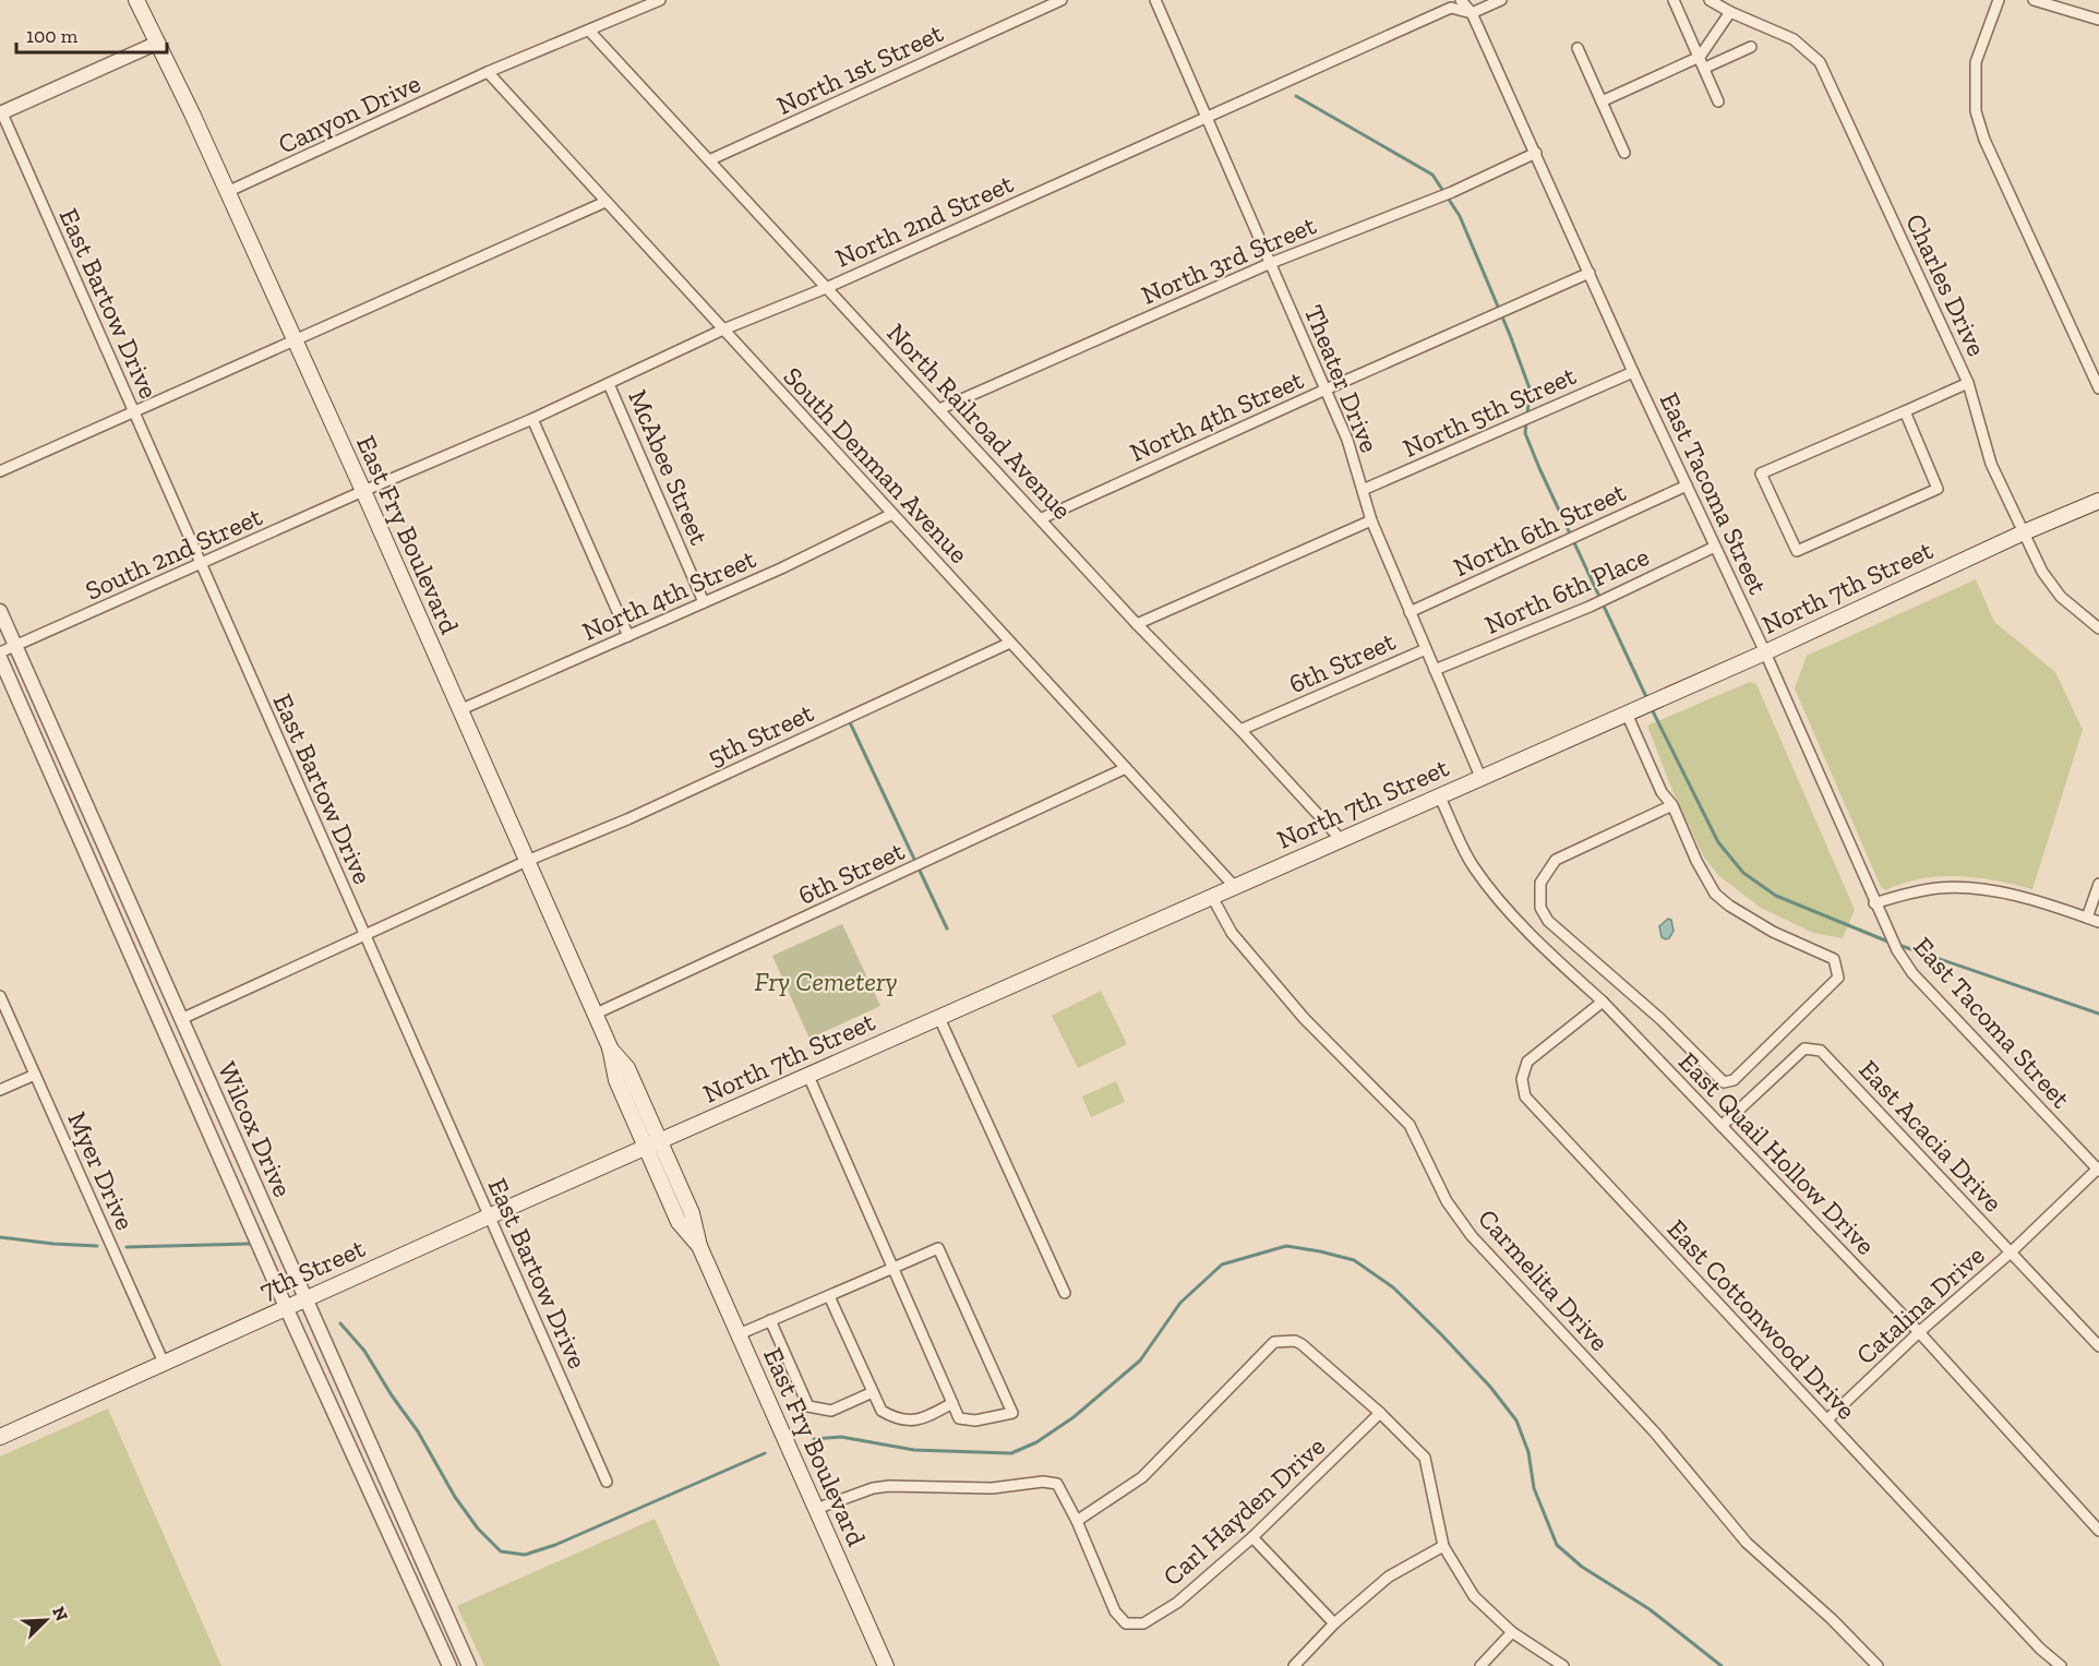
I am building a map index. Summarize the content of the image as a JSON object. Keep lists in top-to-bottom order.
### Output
{
  "streets": {
    "main road": ["East Fry Boulevard", "North 7th Street", "7th Street"],
    "street": [
      "North 1st Street",
      "Canyon Drive",
      "North 2nd Street",
      "North 3rd Street",
      "Charles Drive",
      "East Bartow Drive",
      "Theater Drive",
      "North 5th Street",
      "North 4th Street",
      "North Railroad Avenue",
      "South Denman Avenue",
      "McAbee Street",
      "East Tacoma Street",
      "North 6th Street",
      "South 2nd Street",
      "North 6th Place",
      "6th Street",
      "5th Street",
      "Wilcox Drive",
      "East Acacia Drive",
      "East Quail Hollow Drive",
      "Myer Drive",
      "Carmelita Drive",
      "Catalina Drive",
      "East Cottonwood Drive",
      "Carl Hayden Drive"
    ]
  },
  "crossings": [
    ["North 1st Street", "North Railroad Avenue"],
    ["Canyon Drive", "North Railroad Avenue"],
    ["Canyon Drive", "South Denman Avenue"],
    ["Canyon Drive", "East Fry Boulevard"],
    ["North 2nd Street", "Theater Drive"],
    ["North 2nd Street", "North Railroad Avenue"],
    ["North 2nd Street", "South Denman Avenue"],
    ["North 2nd Street", "McAbee Street"],
    ["North 2nd Street", "East Tacoma Street"],
    ["North 2nd Street", "East Fry Boulevard"],
    ["North 2nd Street", "South 2nd Street"],
    ["North 3rd Street", "Theater Drive"],
    ["North 3rd Street", "North Railroad Avenue"],
    ["North 3rd Street", "East Tacoma Street"],
    ["Charles Drive", "North 7th Street"],
    ["East Bartow Drive", "South 2nd Street"],
    ["East Bartow Drive", "5th Street"],
    ["East Bartow Drive", "7th Street"],
    ["Theater Drive", "North 5th Street"],
    ["Theater Drive", "North 4th Street"],
    ["Theater Drive", "North 6th Street"],
    ["Theater Drive", "North 7th Street"],
    ["Theater Drive", "North 6th Place"],
    ["Theater Drive", "6th Street"],
    ["North 5th Street", "East Tacoma Street"],
    ["North 4th Street", "North Railroad Avenue"],
    ["North 4th Street", "South Denman Avenue"],
    ["North 4th Street", "McAbee Street"],
    ["North 4th Street", "East Tacoma Street"],
    ["North 4th Street", "East Fry Boulevard"],
    ["North Railroad Avenue", "North 7th Street"],
    ["North Railroad Avenue", "6th Street"],
    ["South Denman Avenue", "North 7th Street"],
    ["South Denman Avenue", "6th Street"],
    ["South Denman Avenue", "5th Street"],
    ["East Tacoma Street", "North 6th Street"],
    ["East Tacoma Street", "North 7th Street"],
    ["East Tacoma Street", "North 6th Place"],
    ["East Tacoma Street", "Catalina Drive"],
    ["East Fry Boulevard", "South 2nd Street"],
    ["East Fry Boulevard", "North 7th Street"],
    ["East Fry Boulevard", "6th Street"],
    ["East Fry Boulevard", "5th Street"],
    ["East Fry Boulevard", "7th Street"],
    ["South 2nd Street", "Wilcox Drive"],
    ["North 7th Street", "East Quail Hollow Drive"],
    ["North 7th Street", "7th Street"],
    ["North 7th Street", "Carmelita Drive"],
    ["5th Street", "Wilcox Drive"],
    ["Wilcox Drive", "7th Street"],
    ["East Acacia Drive", "East Quail Hollow Drive"],
    ["East Acacia Drive", "Catalina Drive"],
    ["East Quail Hollow Drive", "Catalina Drive"],
    ["East Quail Hollow Drive", "East Cottonwood Drive"],
    ["Myer Drive", "7th Street"],
    ["Catalina Drive", "East Cottonwood Drive"]
  ],
  "parks": ["Fry Cemetery"],
  "scale_bar": "100 m",
  "north": "top right"
}
